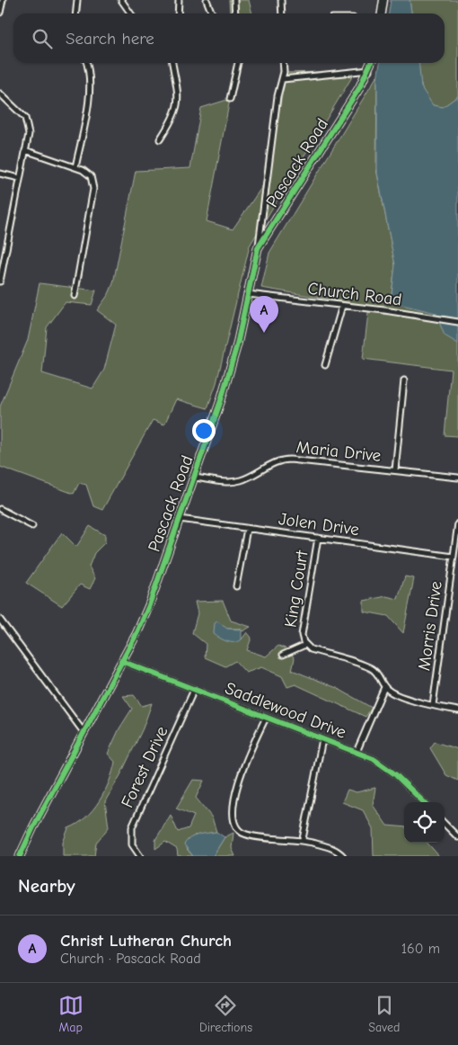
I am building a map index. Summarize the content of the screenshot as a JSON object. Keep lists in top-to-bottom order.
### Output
{
  "streets": {
    "street": [
      "Pascack Road",
      "Church Road",
      "Maria Drive",
      "Jolen Drive",
      "King Court",
      "Morris Drive",
      "Saddlewood Drive",
      "Forest Drive"
    ]
  },
  "crossings": [
    ["Pascack Road", "Church Road"],
    ["Pascack Road", "Maria Drive"],
    ["Pascack Road", "Jolen Drive"],
    ["Pascack Road", "Saddlewood Drive"],
    ["Jolen Drive", "King Court"],
    ["Jolen Drive", "Morris Drive"],
    ["Saddlewood Drive", "Forest Drive"]
  ],
  "page": {
    "search": "Search here",
    "pins": "A",
    "heading": "Nearby",
    "list": [
      {
        "mark": "A",
        "name": "Christ Lutheran Church",
        "note": "Church · Pascack Road",
        "value": "160 m"
      }
    ],
    "nav": ["Map", "Directions", "Saved"]
  }
}
